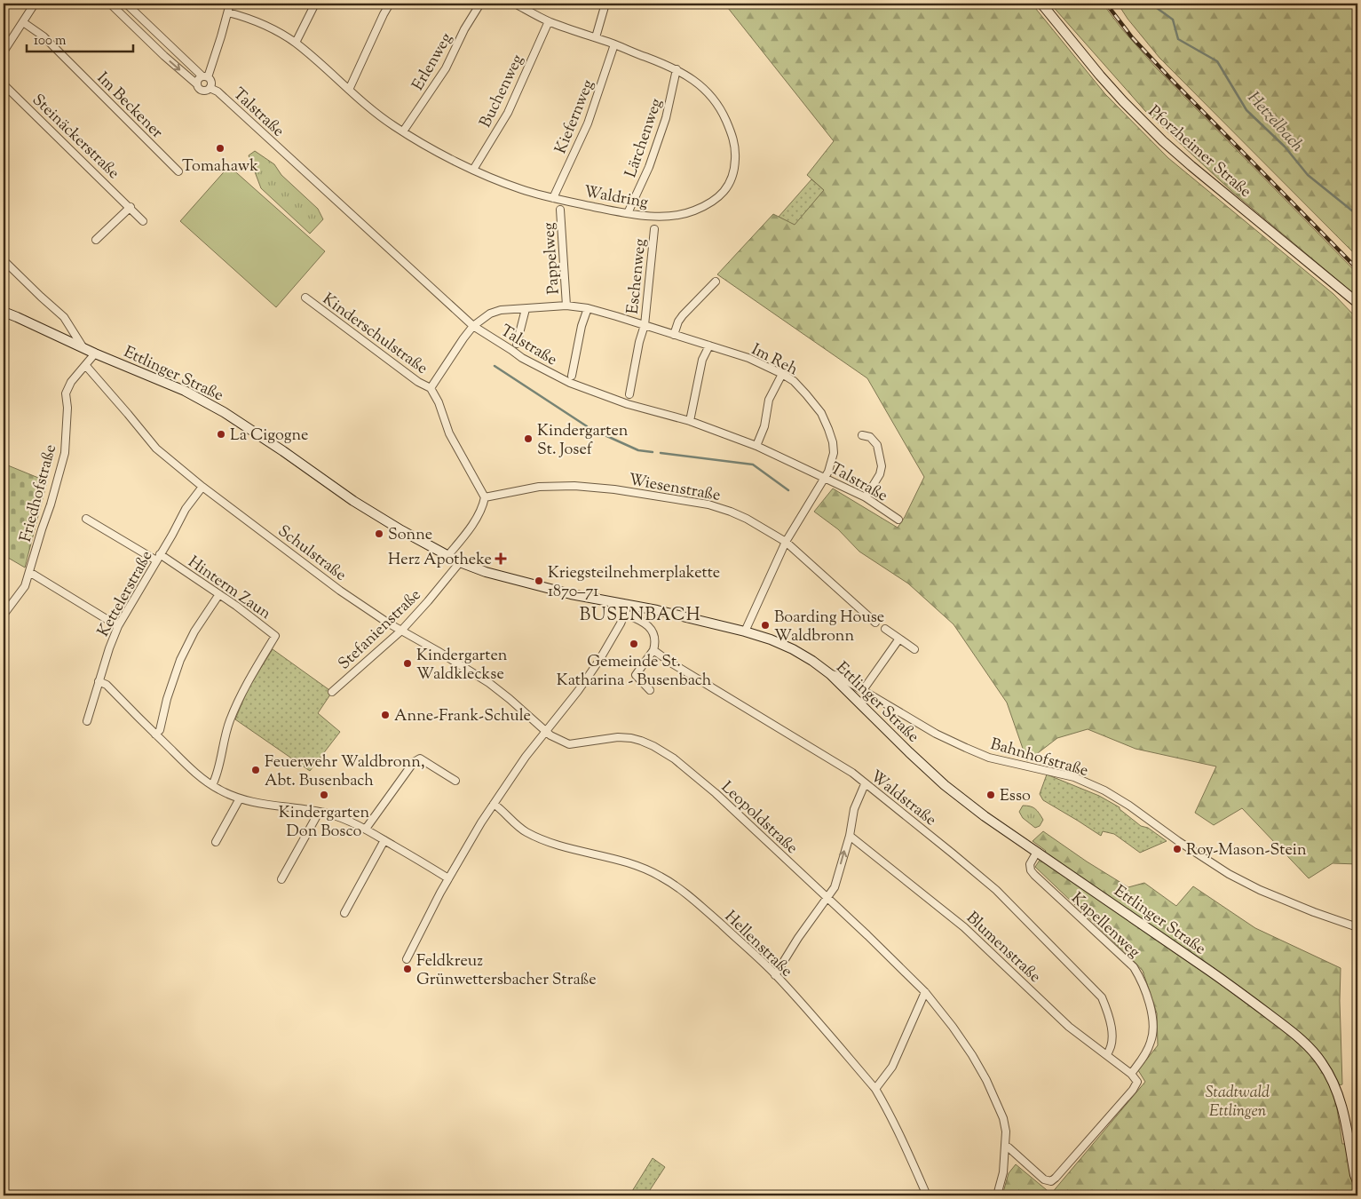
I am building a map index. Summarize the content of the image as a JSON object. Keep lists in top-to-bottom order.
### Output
{
  "streets": {
    "main road": ["Pforzheimer Straße", "Ettlinger Straße"],
    "street": [
      "Erlenweg",
      "Buchenweg",
      "Im Beckener",
      "Talstraße",
      "Kiefernweg",
      "Steinäckerstraße",
      "Lärchenweg",
      "Waldring",
      "Pappelweg",
      "Eschenweg",
      "Kinderschulstraße",
      "Im Reh",
      "Wiesenstraße",
      "Friedhofstraße",
      "Schulstraße",
      "Hinterm Zaun",
      "Kettelerstraße",
      "Stefanienstraße",
      "Bahnhofstraße",
      "Waldstraße",
      "Leopoldstraße",
      "Kapellenweg",
      "Hellenstraße",
      "Blumenstraße"
    ]
  },
  "crossings": [
    ["Erlenweg", "Waldring"],
    ["Buchenweg", "Waldring"],
    ["Talstraße", "Kinderschulstraße"],
    ["Talstraße", "Im Reh"],
    ["Kiefernweg", "Waldring"],
    ["Lärchenweg", "Waldring"],
    ["Pappelweg", "Im Reh"],
    ["Eschenweg", "Im Reh"],
    ["Kinderschulstraße", "Im Reh"],
    ["Kinderschulstraße", "Wiesenstraße"],
    ["Im Reh", "Ettlinger Straße"],
    ["Im Reh", "Wiesenstraße"],
    ["Ettlinger Straße", "Friedhofstraße"],
    ["Ettlinger Straße", "Stefanienstraße"],
    ["Ettlinger Straße", "Bahnhofstraße"],
    ["Ettlinger Straße", "Kapellenweg"],
    ["Friedhofstraße", "Schulstraße"],
    ["Schulstraße", "Kettelerstraße"],
    ["Schulstraße", "Stefanienstraße"],
    ["Schulstraße", "Leopoldstraße"],
    ["Hinterm Zaun", "Kettelerstraße"],
    ["Waldstraße", "Blumenstraße"],
    ["Leopoldstraße", "Blumenstraße"],
    ["Kapellenweg", "Blumenstraße"]
  ],
  "districts": ["BUSENBACH"],
  "water": ["Hetzelbach"],
  "parks": ["Stadtwald Ettlingen"],
  "places": {
    "other": [
      "Tomahawk",
      "La Cigogne",
      "Kindergarten St. Josef",
      "Sonne",
      "Kriegsteilnehmerplakette 1870–71",
      "Boarding House Waldbronn",
      "Gemeinde St. Katharina - Busenbach",
      "Kindergarten Waldkleckse",
      "Anne-Frank-Schule",
      "Feuerwehr Waldbronn, Abt. Busenbach",
      "Kindergarten Don Bosco",
      "Esso",
      "Roy-Mason-Stein",
      "Feldkreuz Grünwettersbacher Straße"
    ],
    "health": ["Herz Apotheke"]
  },
  "scale_bar": "100 m"
}
